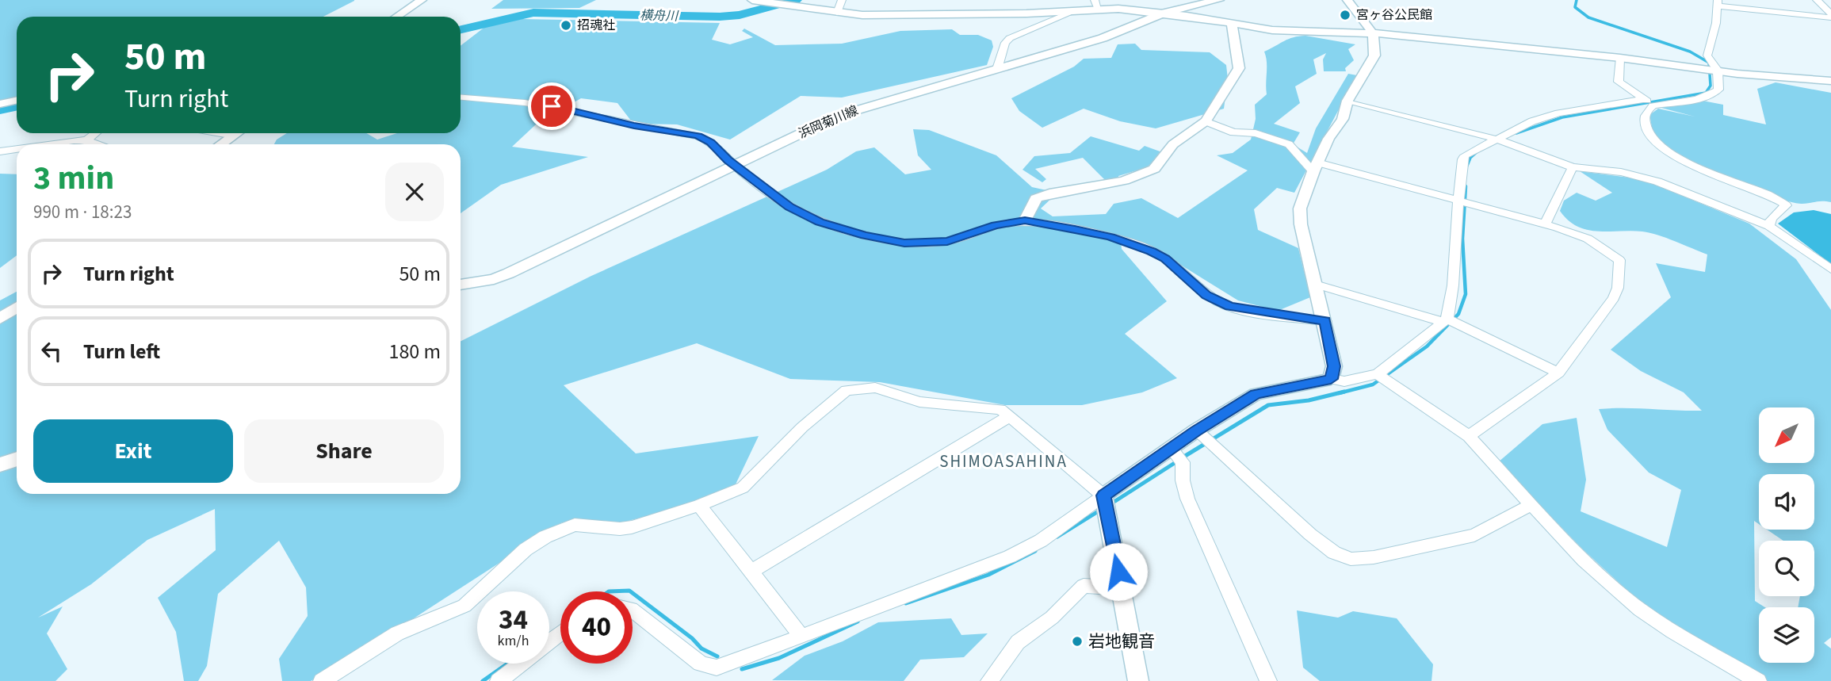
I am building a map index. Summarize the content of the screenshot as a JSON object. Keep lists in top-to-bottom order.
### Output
{
  "streets": {
    "main road": ["浜岡菊川線"]
  },
  "districts": ["SHIMOASAHINA"],
  "water": ["横舟川"],
  "places": ["宮ヶ谷公民館", "招魂社", "岩地観音"],
  "north": "bottom left",
  "page": {
    "turn": ["50 m", "Turn right"],
    "heading": ["3 min", "990 m · 18:23"],
    "list": [
      {
        "name": "Turn right",
        "value": "50 m"
      },
      {
        "name": "Turn left",
        "value": "180 m"
      }
    ],
    "buttons": ["Exit", "Share"],
    "speed": "34 km/h",
    "limit": "40"
  }
}
